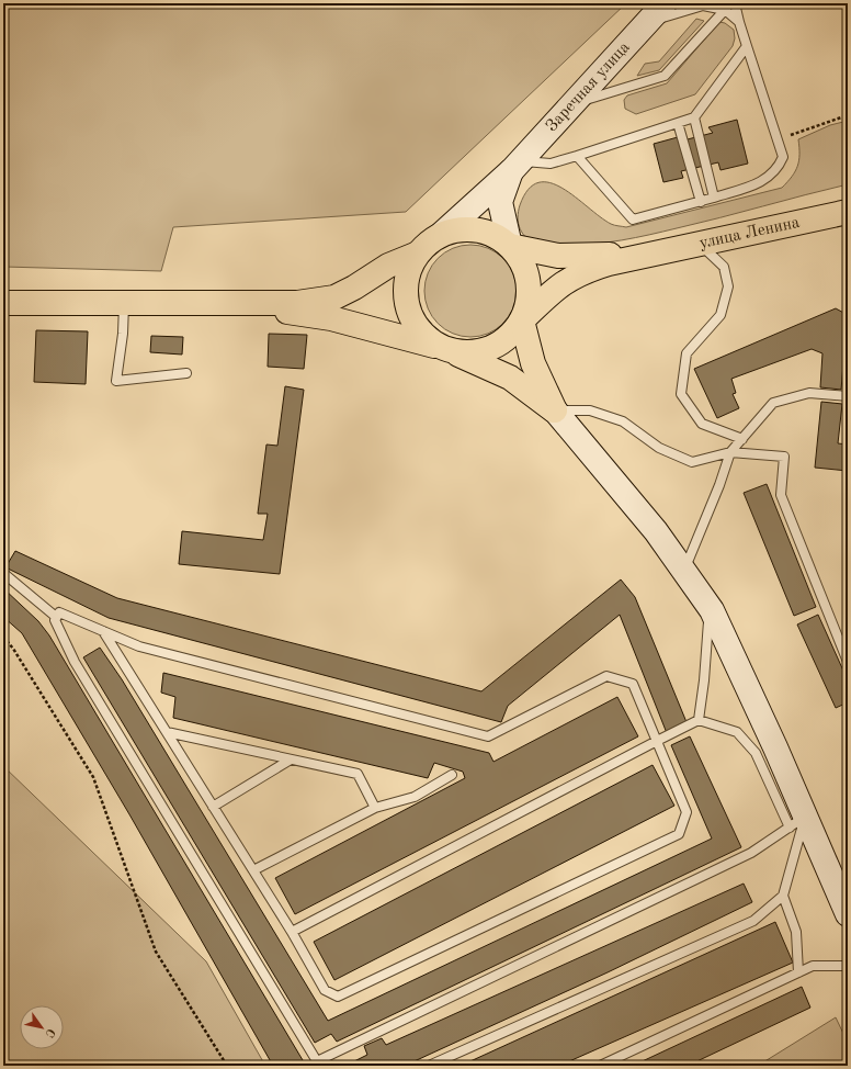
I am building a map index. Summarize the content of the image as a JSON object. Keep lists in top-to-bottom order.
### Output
{
  "streets": {
    "main road": ["Заречная улица", "улица Ленина"]
  },
  "north": "bottom right"
}
